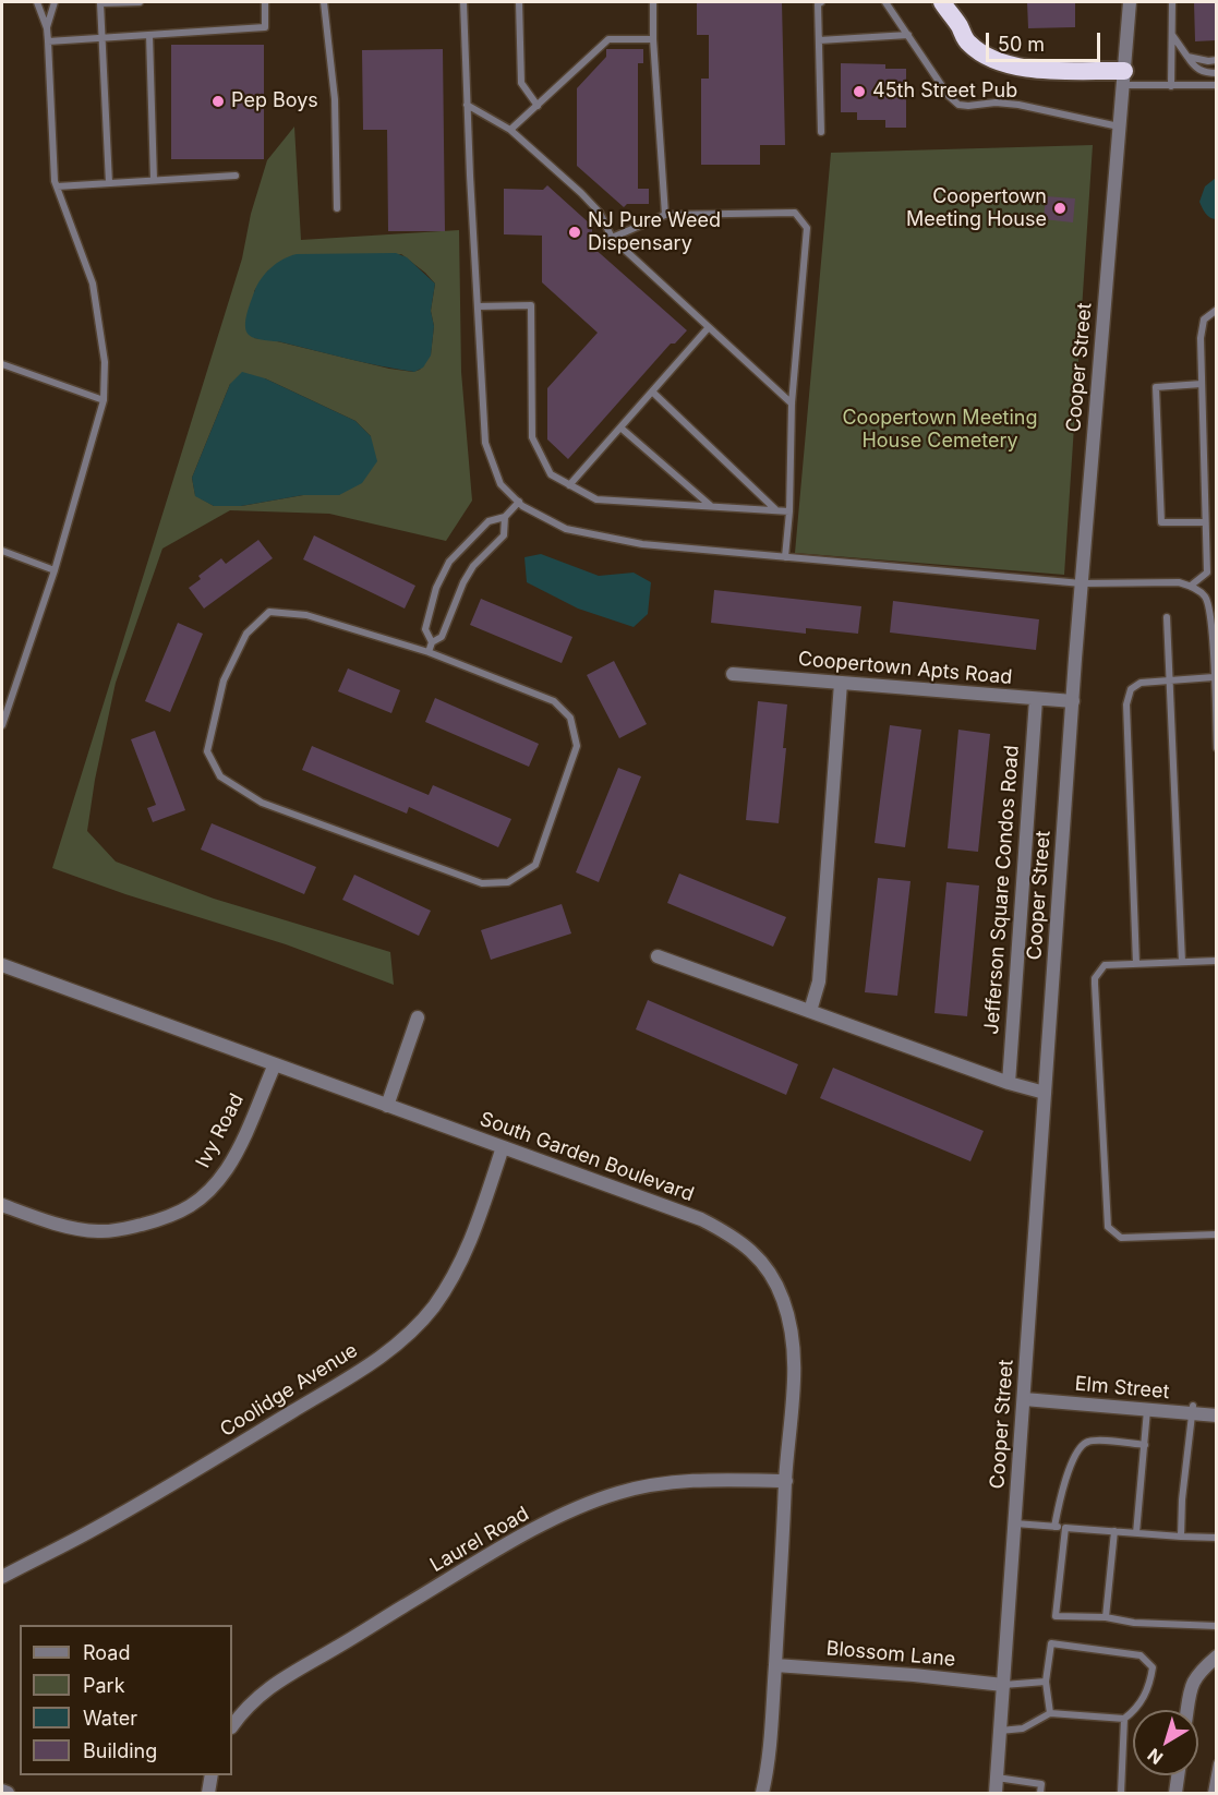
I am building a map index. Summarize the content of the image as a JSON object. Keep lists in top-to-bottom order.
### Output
{
  "streets": {
    "street": [
      "Cooper Street",
      "Coopertown Apts Road",
      "Jefferson Square Condos Road",
      "Ivy Road",
      "South Garden Boulevard",
      "Elm Street",
      "Coolidge Avenue",
      "Laurel Road",
      "Blossom Lane"
    ]
  },
  "crossings": [
    ["Cooper Street", "Coopertown Apts Road"],
    ["Cooper Street", "Elm Street"],
    ["Cooper Street", "Blossom Lane"],
    ["Coopertown Apts Road", "Jefferson Square Condos Road"],
    ["Ivy Road", "South Garden Boulevard"],
    ["South Garden Boulevard", "Coolidge Avenue"],
    ["South Garden Boulevard", "Laurel Road"],
    ["South Garden Boulevard", "Blossom Lane"]
  ],
  "parks": ["Coopertown Meeting House Cemetery"],
  "places": [
    "45th Street Pub",
    "Pep Boys",
    "Coopertown Meeting House",
    "NJ Pure Weed Dispensary"
  ],
  "legend": [
    "Road",
    "Park",
    "Water",
    "Building"
  ],
  "scale_bar": "50 m",
  "north": "bottom left"
}
